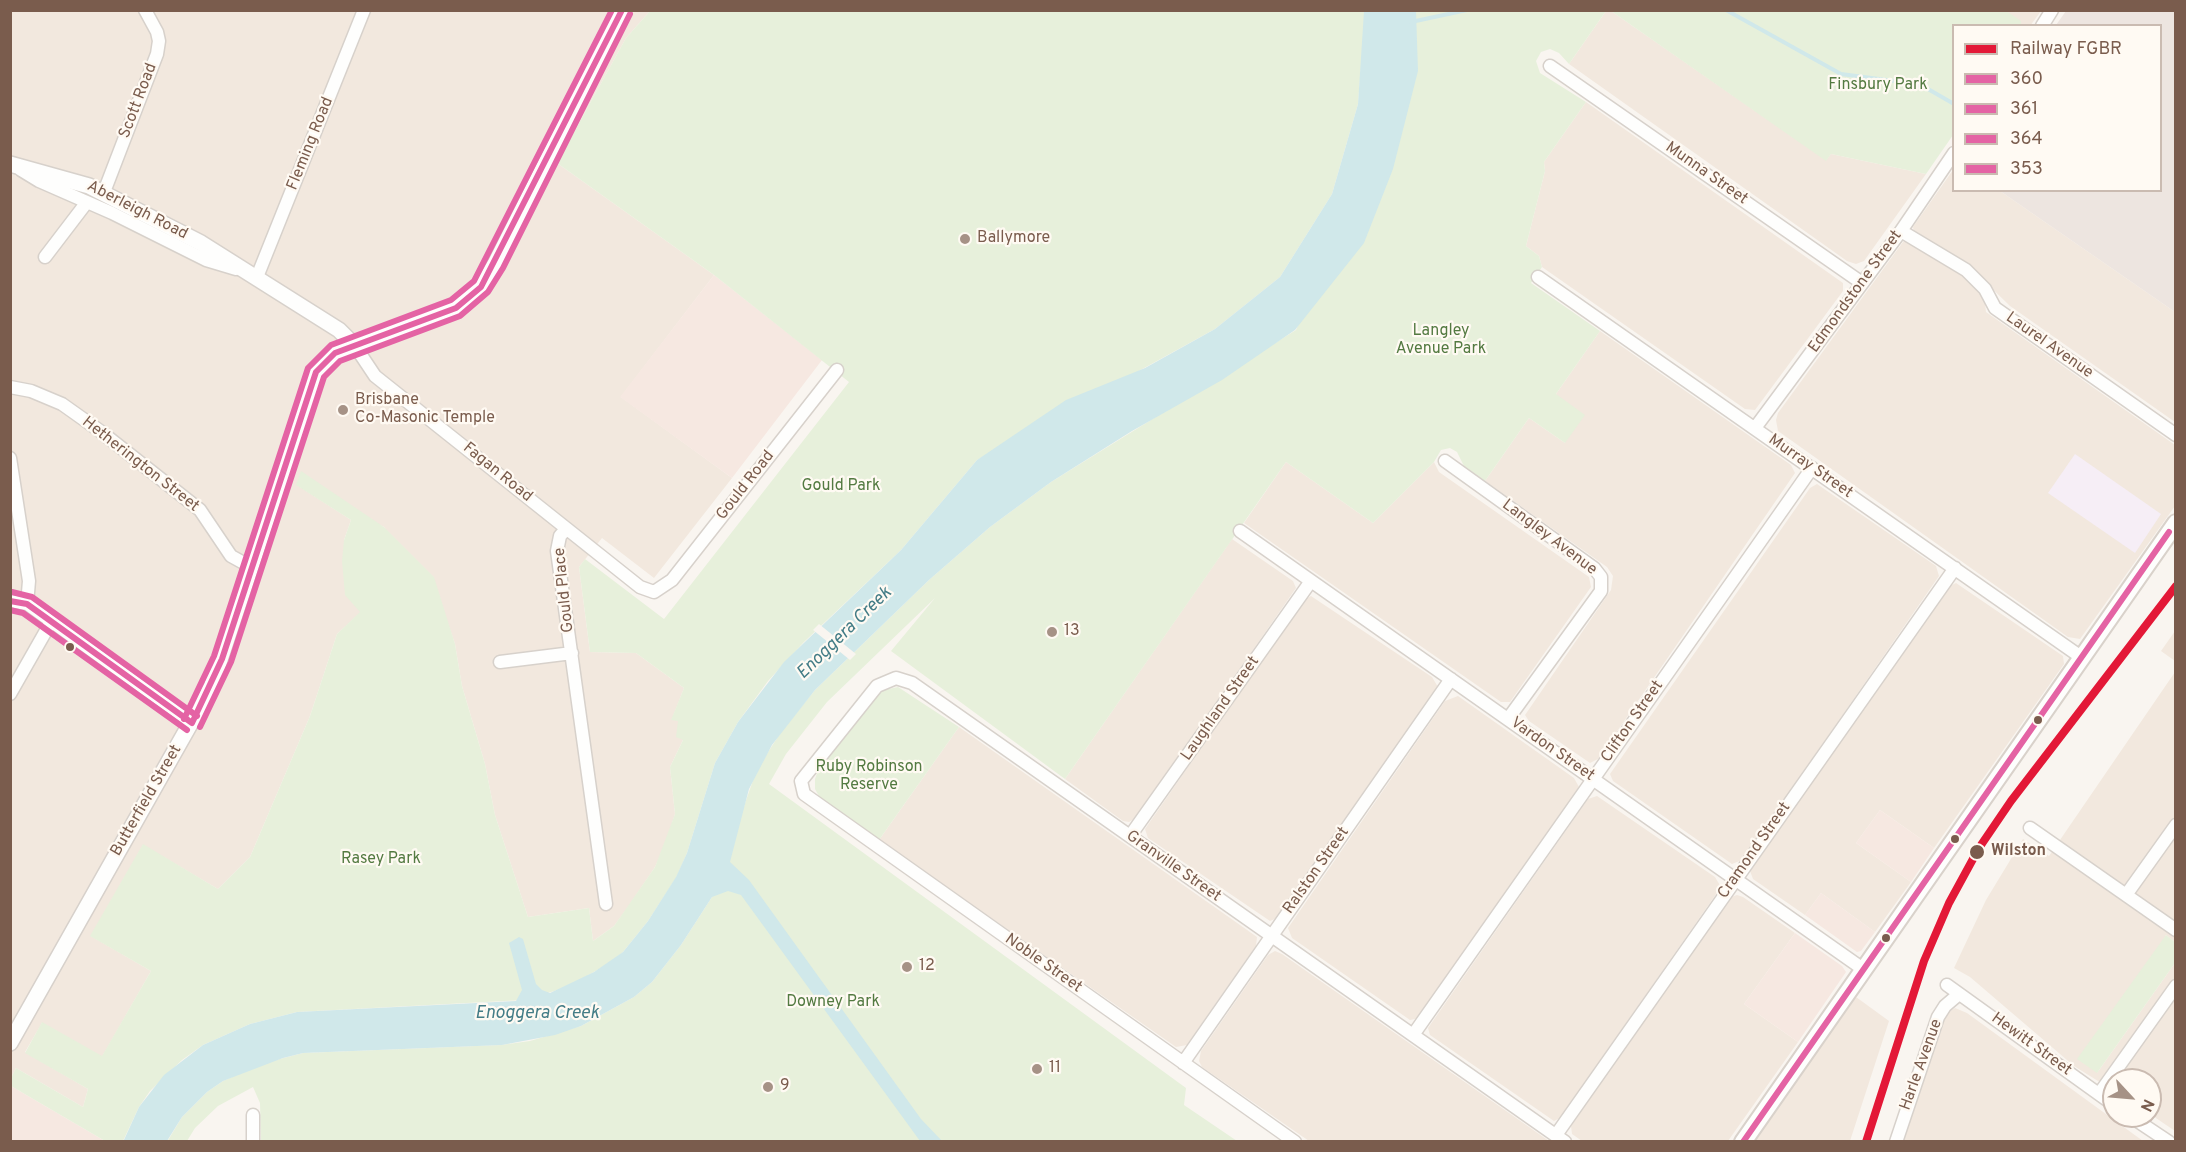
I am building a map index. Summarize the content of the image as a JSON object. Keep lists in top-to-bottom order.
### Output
{
  "streets": {
    "street": [
      "Scott Road",
      "Fleming Road",
      "Munna Street",
      "Aberleigh Road",
      "Edmondstone Street",
      "Laurel Avenue",
      "Hetherington Street",
      "Murray Street",
      "Fagan Road",
      "Gould Road",
      "Langley Avenue",
      "Gould Place",
      "Laughland Street",
      "Clifton Street",
      "Vardon Street",
      "Butterfield Street",
      "Cramond Street",
      "Granville Street",
      "Ralston Street",
      "Noble Street",
      "Hewitt Street",
      "Harle Avenue"
    ]
  },
  "crossings": [
    ["Scott Road", "Aberleigh Road"],
    ["Fleming Road", "Aberleigh Road"],
    ["Munna Street", "Edmondstone Street"],
    ["Aberleigh Road", "Fagan Road"],
    ["Aberleigh Road", "Butterfield Street"],
    ["Edmondstone Street", "Laurel Avenue"],
    ["Edmondstone Street", "Murray Street"],
    ["Hetherington Street", "Butterfield Street"],
    ["Murray Street", "Clifton Street"],
    ["Murray Street", "Cramond Street"],
    ["Fagan Road", "Gould Road"],
    ["Fagan Road", "Gould Place"],
    ["Fagan Road", "Butterfield Street"],
    ["Langley Avenue", "Vardon Street"],
    ["Laughland Street", "Vardon Street"],
    ["Laughland Street", "Granville Street"],
    ["Clifton Street", "Vardon Street"],
    ["Clifton Street", "Granville Street"],
    ["Vardon Street", "Cramond Street"],
    ["Vardon Street", "Ralston Street"],
    ["Cramond Street", "Granville Street"],
    ["Granville Street", "Ralston Street"],
    ["Granville Street", "Noble Street"],
    ["Ralston Street", "Noble Street"],
    ["Hewitt Street", "Harle Avenue"]
  ],
  "water": ["Enoggera Creek"],
  "parks": [
    "Finsbury Park",
    "Langley Avenue Park",
    "Gould Park",
    "Ruby Robinson Reserve",
    "Rasey Park",
    "Downey Park"
  ],
  "places": [
    "Ballymore",
    "Brisbane Co-Masonic Temple",
    "13",
    "Wilston",
    "12",
    "11",
    "9"
  ],
  "lines": [
    "transit line 360",
    "transit line 364",
    "transit line 361",
    "transit line 353",
    "rail line FGBR"
  ],
  "legend": [
    "Railway FGBR",
    "360",
    "361",
    "364",
    "353"
  ],
  "north": "bottom right"
}
